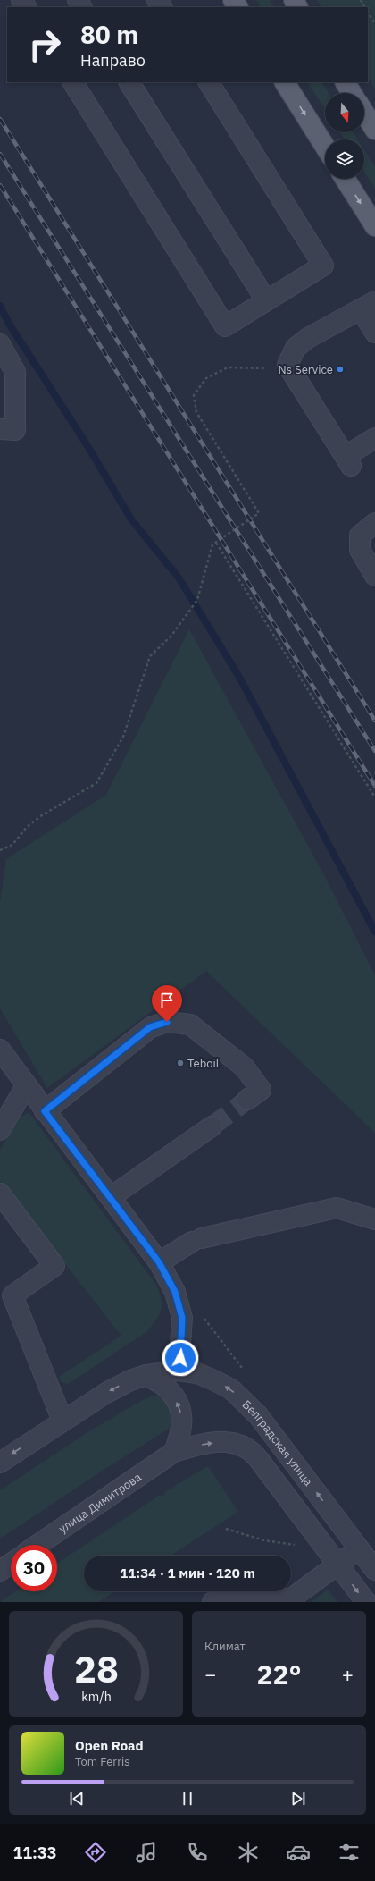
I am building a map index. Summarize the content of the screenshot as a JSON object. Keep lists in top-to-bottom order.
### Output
{
  "streets": {
    "street": ["Белградская улица", "улица Димитрова"]
  },
  "one_way": ["Белградская улица"],
  "places": ["Ns Service", "Teboil"],
  "north": "bottom",
  "page": {
    "turn": ["80 m", "Направо"],
    "limit": "30",
    "trip": "11:34 · 1 мин · 120 m",
    "tile": "Климат",
    "heat": ["−", "22°", "+"],
    "song": ["Open Road", "Tom Ferris"],
    "tabs": "11:33",
    "gauge": ["28", "km/h"]
  }
}
